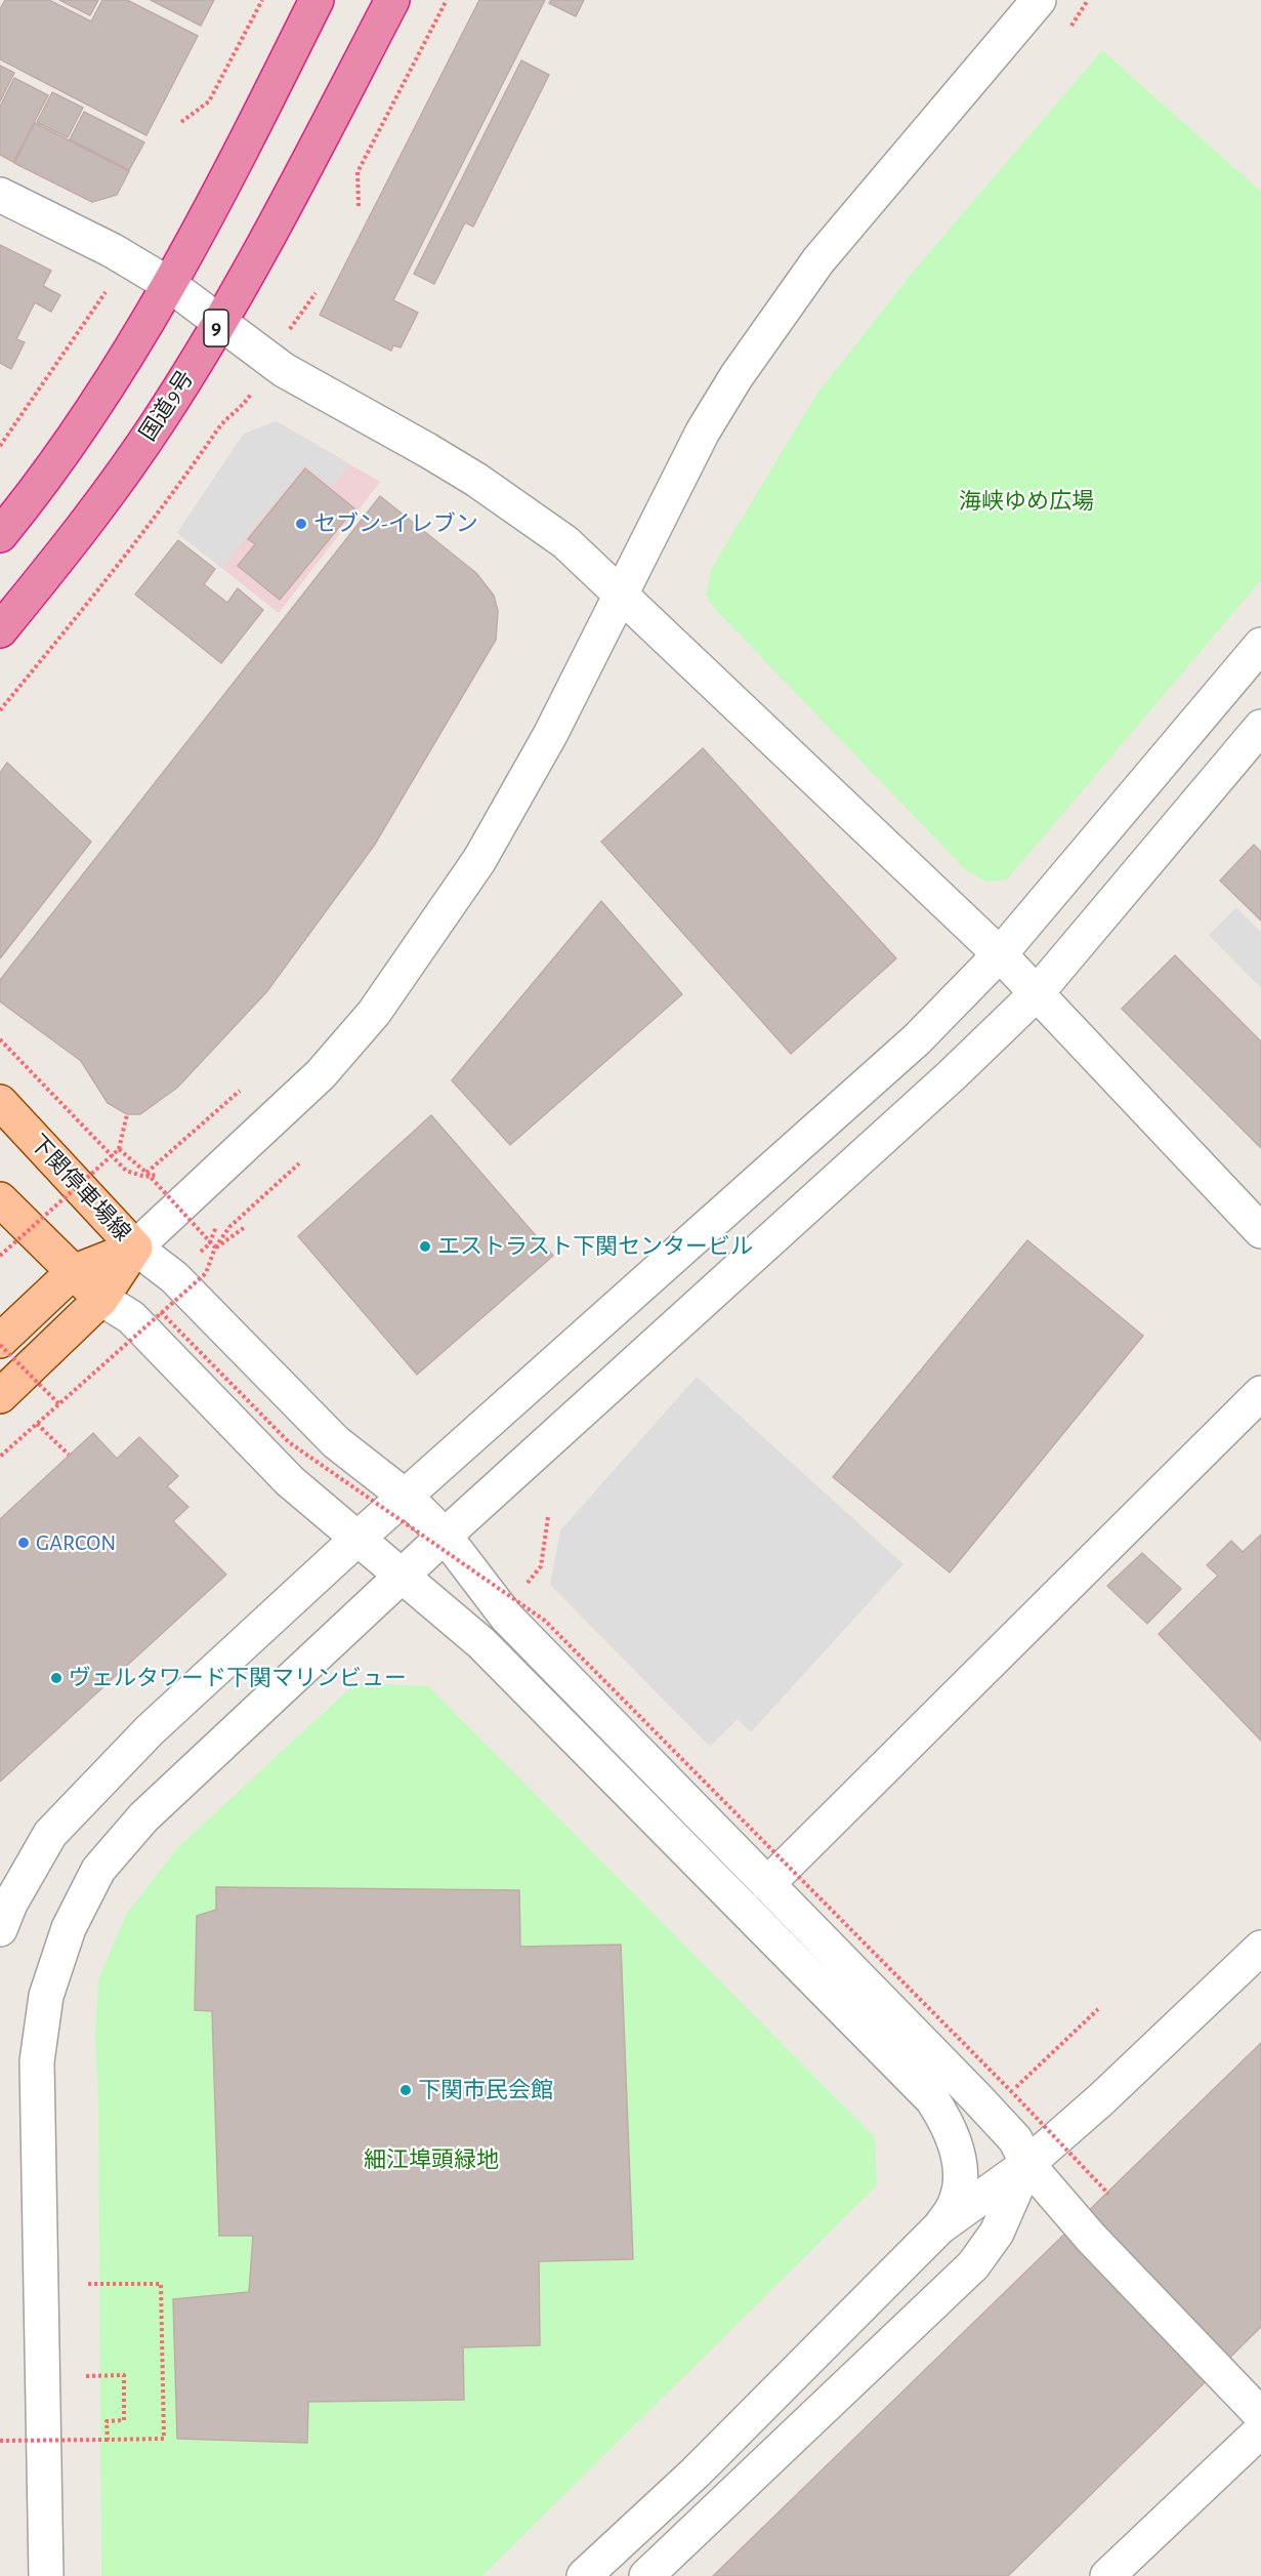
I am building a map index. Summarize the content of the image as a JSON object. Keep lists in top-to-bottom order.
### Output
{
  "streets": {
    "highway": ["9", "国道9号"],
    "main road": ["下関停車場線"]
  },
  "parks": ["海峡ゆめ広場", "細江埠頭緑地"],
  "places": [
    "セブン-イレブン",
    "エストラスト下関センタービル",
    "GARCON",
    "ヴェルタワード下関マリンビュー",
    "下関市民会館"
  ]
}
